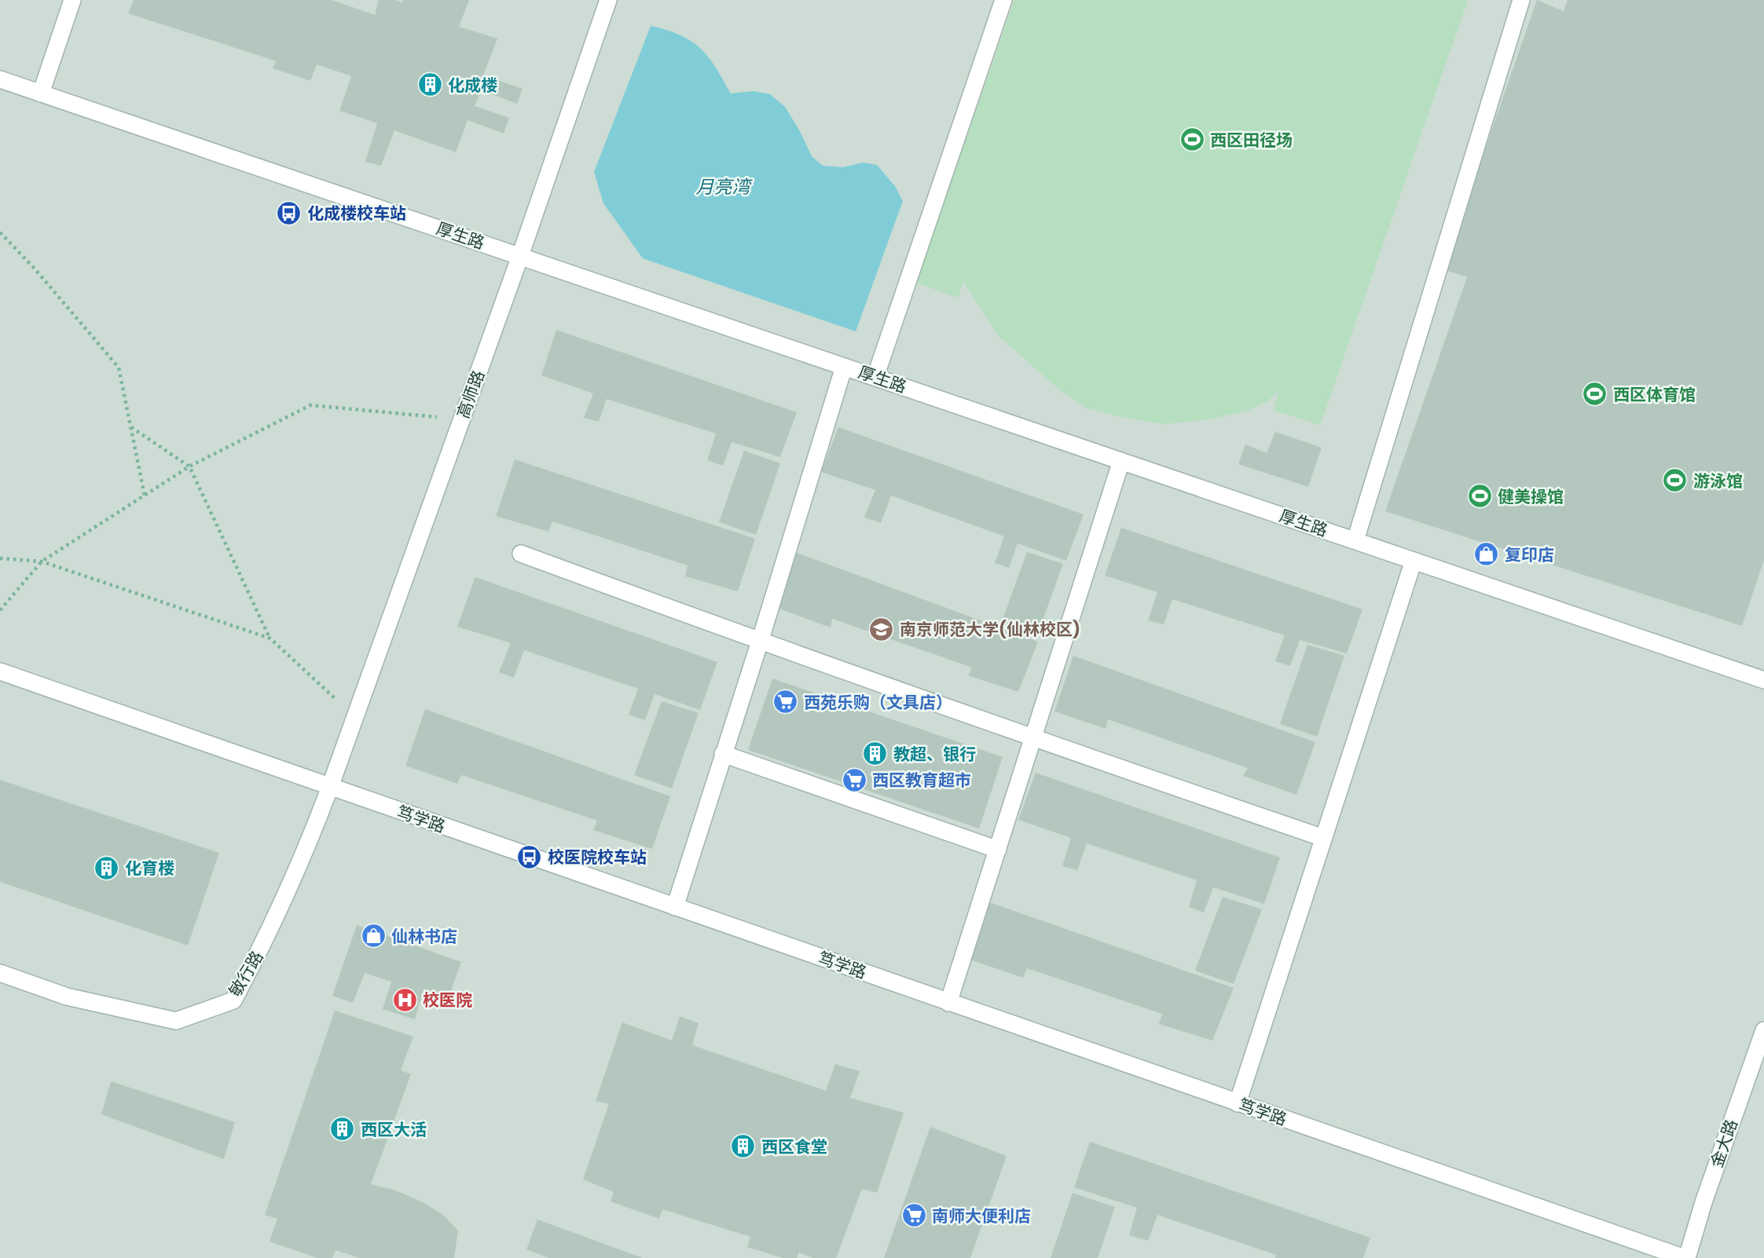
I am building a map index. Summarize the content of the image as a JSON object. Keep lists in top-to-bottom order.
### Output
{
  "streets": {
    "street": [
      "厚生路",
      "高师路",
      "笃学路",
      "敏行路",
      "金大路"
    ]
  },
  "crossings": [
    ["厚生路", "高师路"],
    ["高师路", "笃学路"],
    ["高师路", "敏行路"],
    ["笃学路", "敏行路"],
    ["笃学路", "金大路"]
  ],
  "water": ["月亮湾"],
  "places": {
    "building": [
      "化成楼",
      "教超、银行",
      "化育楼",
      "西区大活",
      "西区食堂"
    ],
    "sports": [
      "西区田径场",
      "西区体育馆",
      "游泳馆",
      "健美操馆"
    ],
    "bus stop": ["化成楼校车站", "校医院校车站"],
    "shop": ["复印店", "仙林书店"],
    "school or university": ["南京师范大学(仙林校区)"],
    "supermarket": ["西苑乐购（文具店）", "西区教育超市", "南师大便利店"],
    "hospital": ["校医院"]
  }
}
